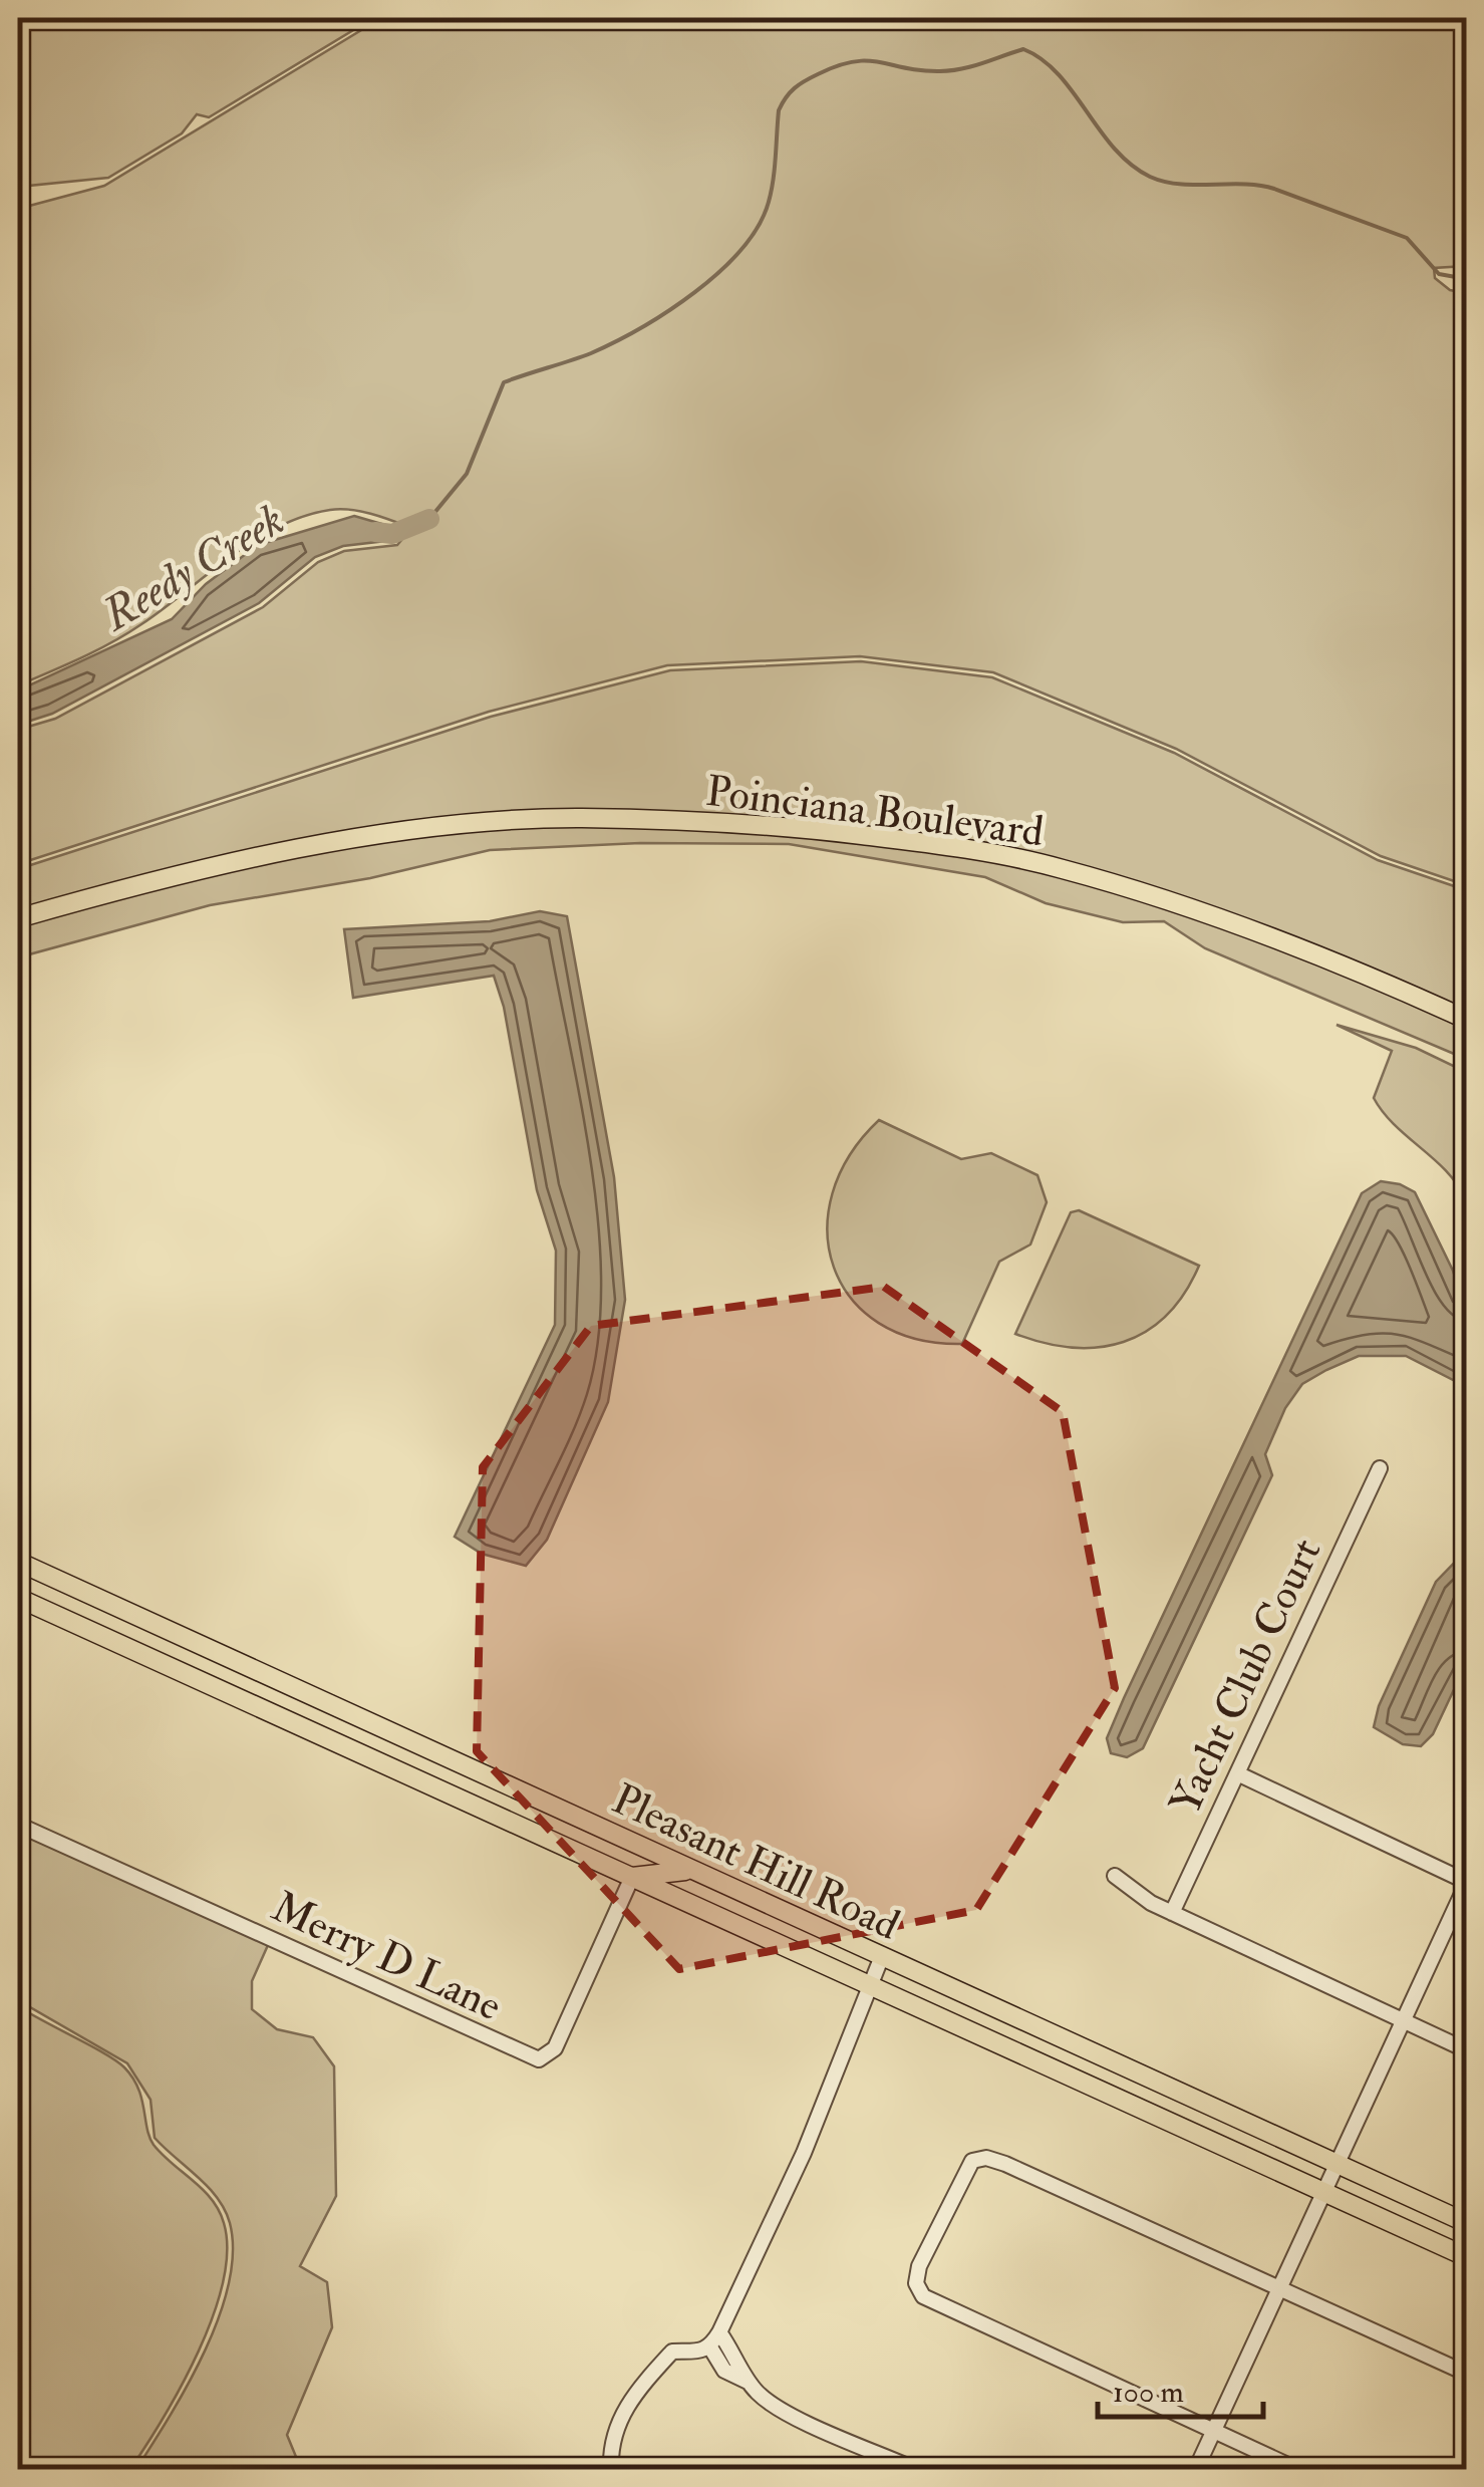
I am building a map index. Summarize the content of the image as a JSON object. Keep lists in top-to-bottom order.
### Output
{
  "streets": {
    "main road": ["Poinciana Boulevard", "Pleasant Hill Road"],
    "street": ["Yacht Club Court", "Merry D Lane"]
  },
  "crossings": [
    ["Pleasant Hill Road", "Merry D Lane"]
  ],
  "water": ["Reedy Creek"],
  "scale_bar": "100 m"
}
